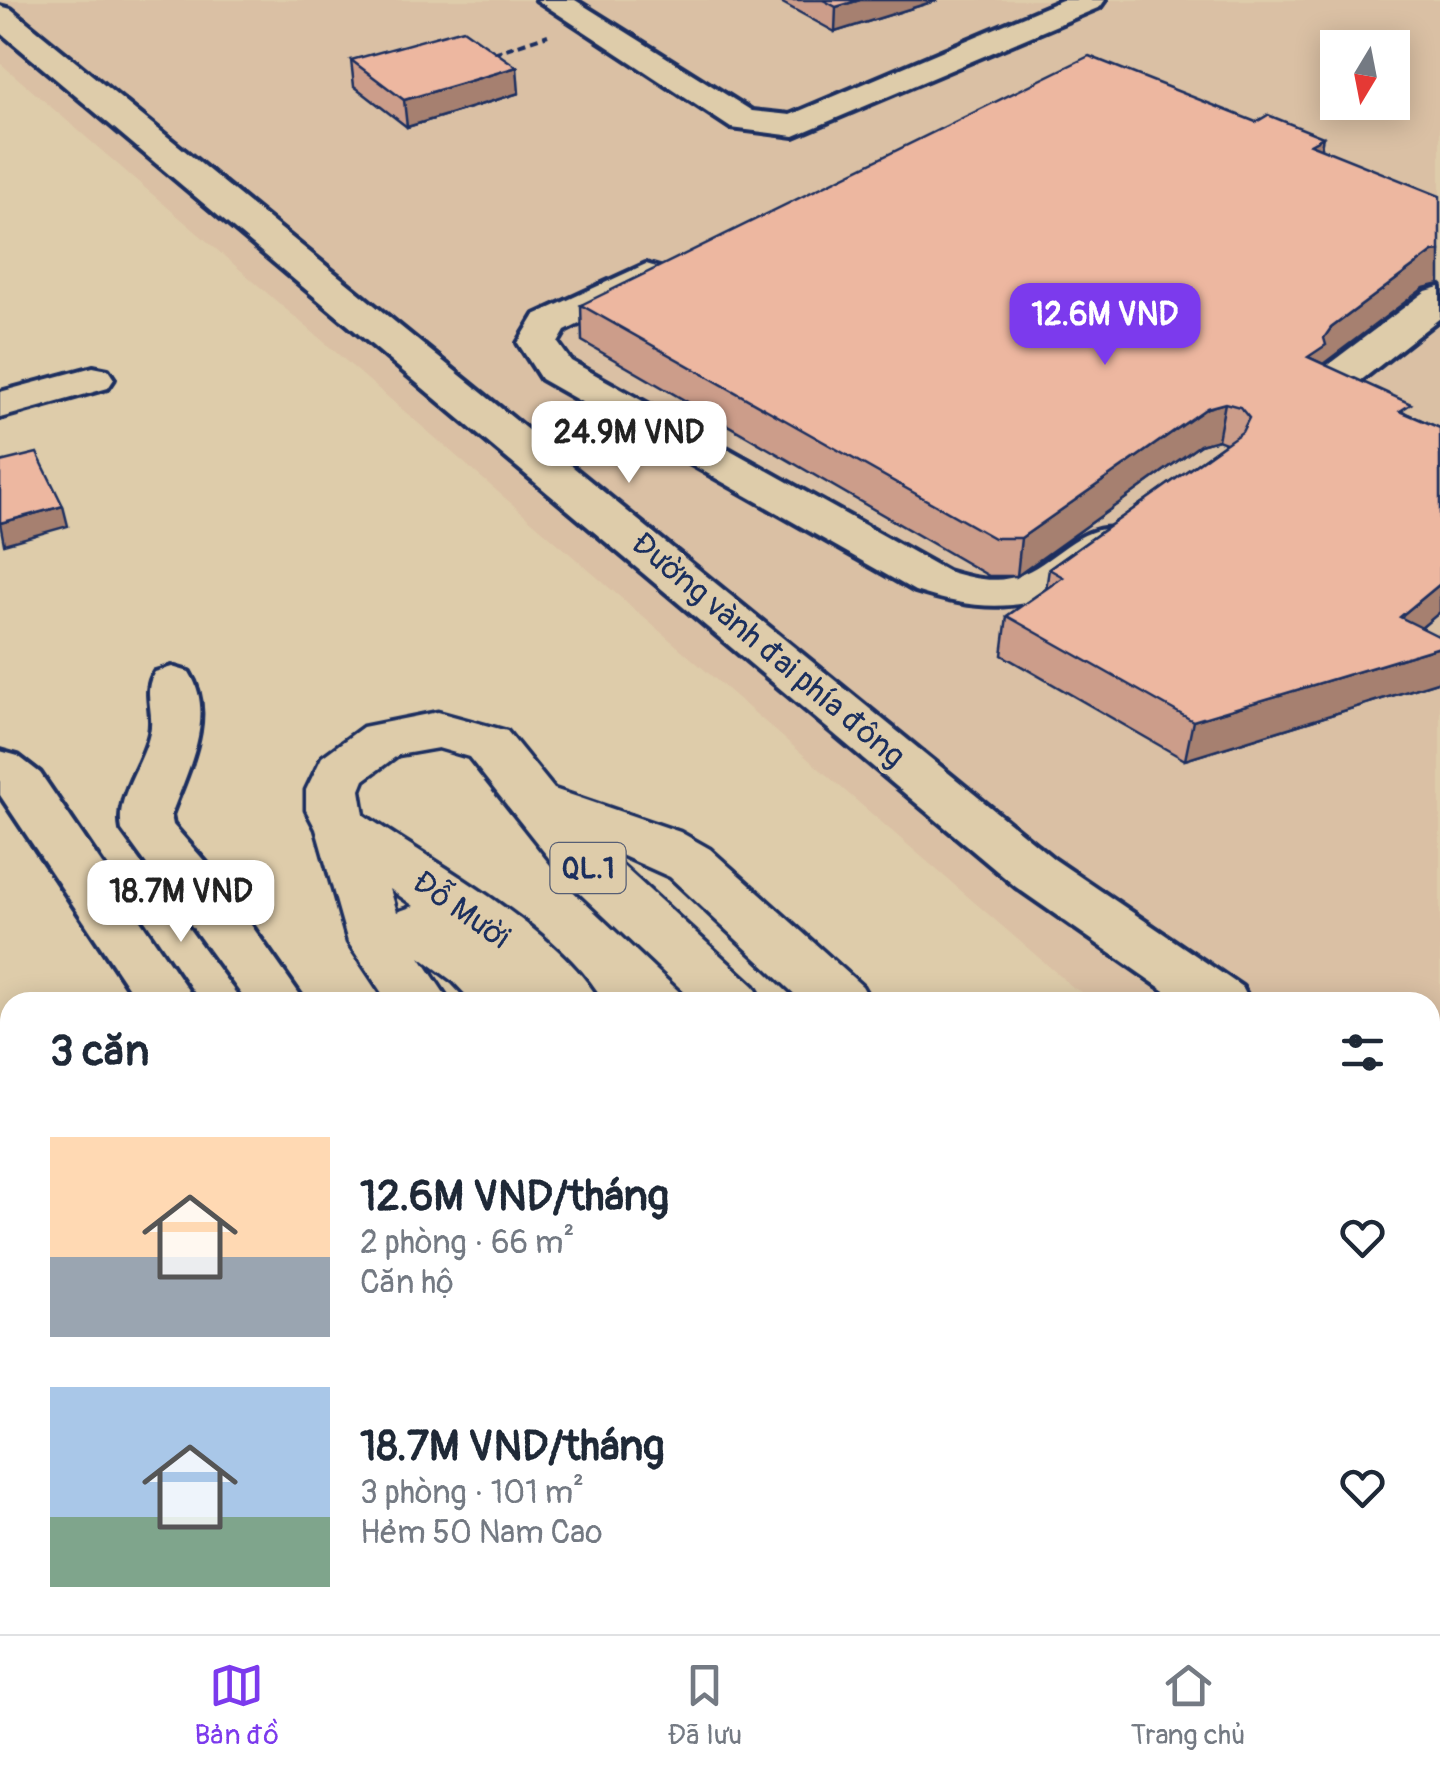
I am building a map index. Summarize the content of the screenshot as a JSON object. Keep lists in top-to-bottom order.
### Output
{
  "streets": {
    "highway": ["QL.1", "Đỗ Mười"],
    "street": ["Đường vành đai phía đông"]
  },
  "north": "bottom",
  "page": {
    "price": ["12.6M VND", "24.9M VND", "18.7M VND"],
    "heading": "3 căn",
    "list": [
      {
        "name": "12.6M VND/tháng",
        "note": "2 phòng · 66 m² · Căn hộ"
      },
      {
        "name": "18.7M VND/tháng",
        "note": "3 phòng · 101 m² · Hẻm 50 Nam Cao"
      }
    ],
    "tabs": ["Bản đồ", "Đã lưu", "Trang chủ"]
  }
}
